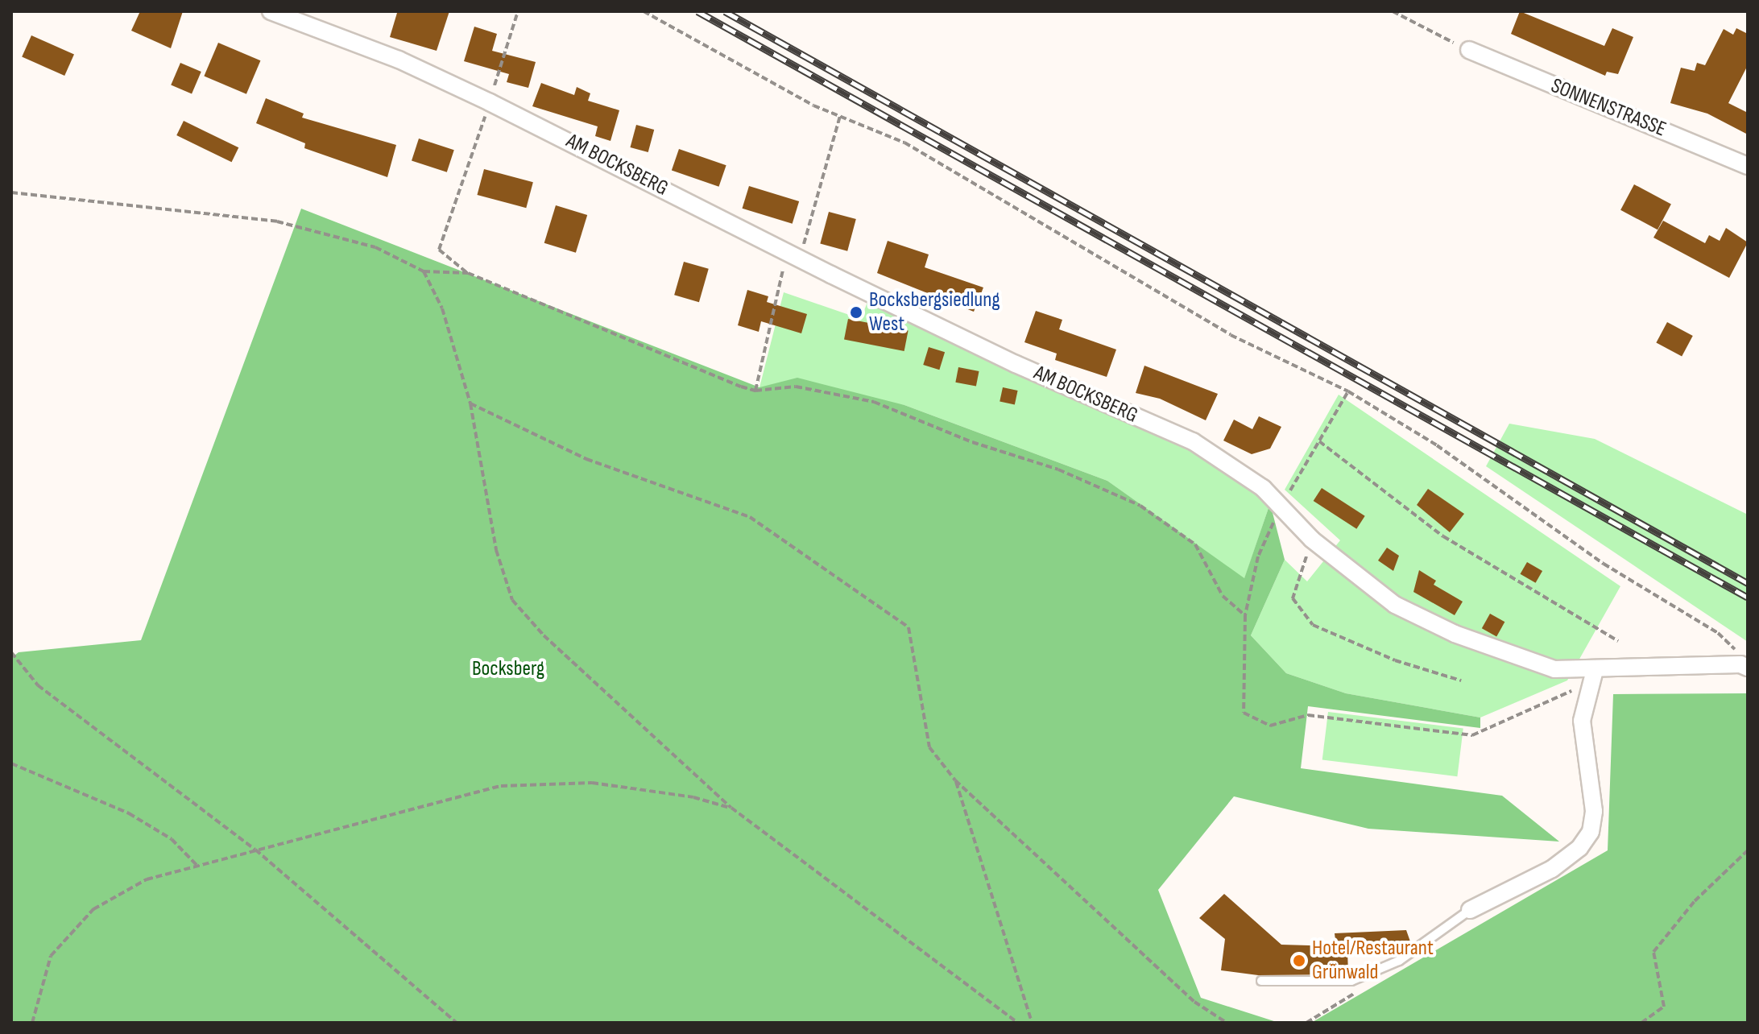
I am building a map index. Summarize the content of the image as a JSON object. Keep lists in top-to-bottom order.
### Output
{
  "streets": {
    "street": ["SONNENSTRASSE", "AM BOCKSBERG"]
  },
  "parks": ["Bocksberg"],
  "places": ["Bocksbergsiedlung West", "Hotel/Restaurant Grünwald"]
}
